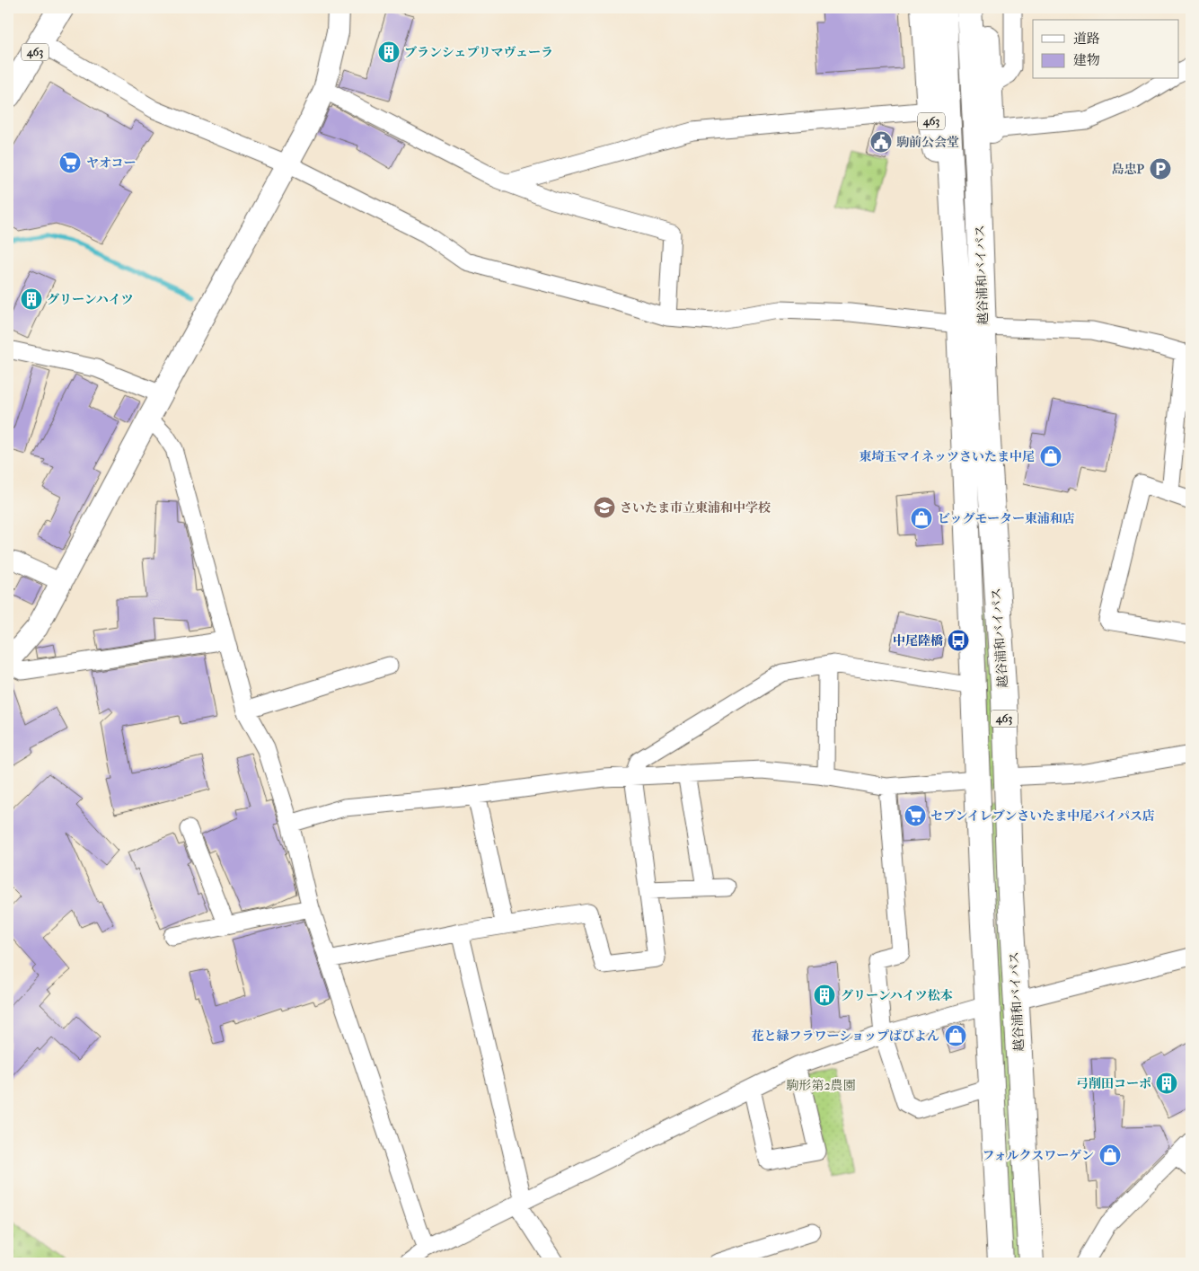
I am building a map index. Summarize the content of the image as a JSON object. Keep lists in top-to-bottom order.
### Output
{
  "streets": {
    "highway": ["463", "越谷浦和バイパス"]
  },
  "parks": ["駒形第2農園"],
  "places": {
    "building": [
      "ブランシェプリマヴェーラ",
      "グリーンハイツ",
      "グリーンハイツ松本",
      "弓削田コーポ"
    ],
    "public building": ["駒前公会堂"],
    "supermarket": ["ヤオコー", "セブンイレブンさいたま中尾バイパス店"],
    "parking": ["島忠P"],
    "shop": [
      "東埼玉マイネッツさいたま中尾",
      "ビッグモーター東浦和店",
      "花と緑フラワーショップぱぴよん",
      "フォルクスワーゲン"
    ],
    "school or university": ["さいたま市立東浦和中学校"],
    "bus stop": ["中尾陸橋"]
  },
  "legend": ["道路", "建物"]
}
